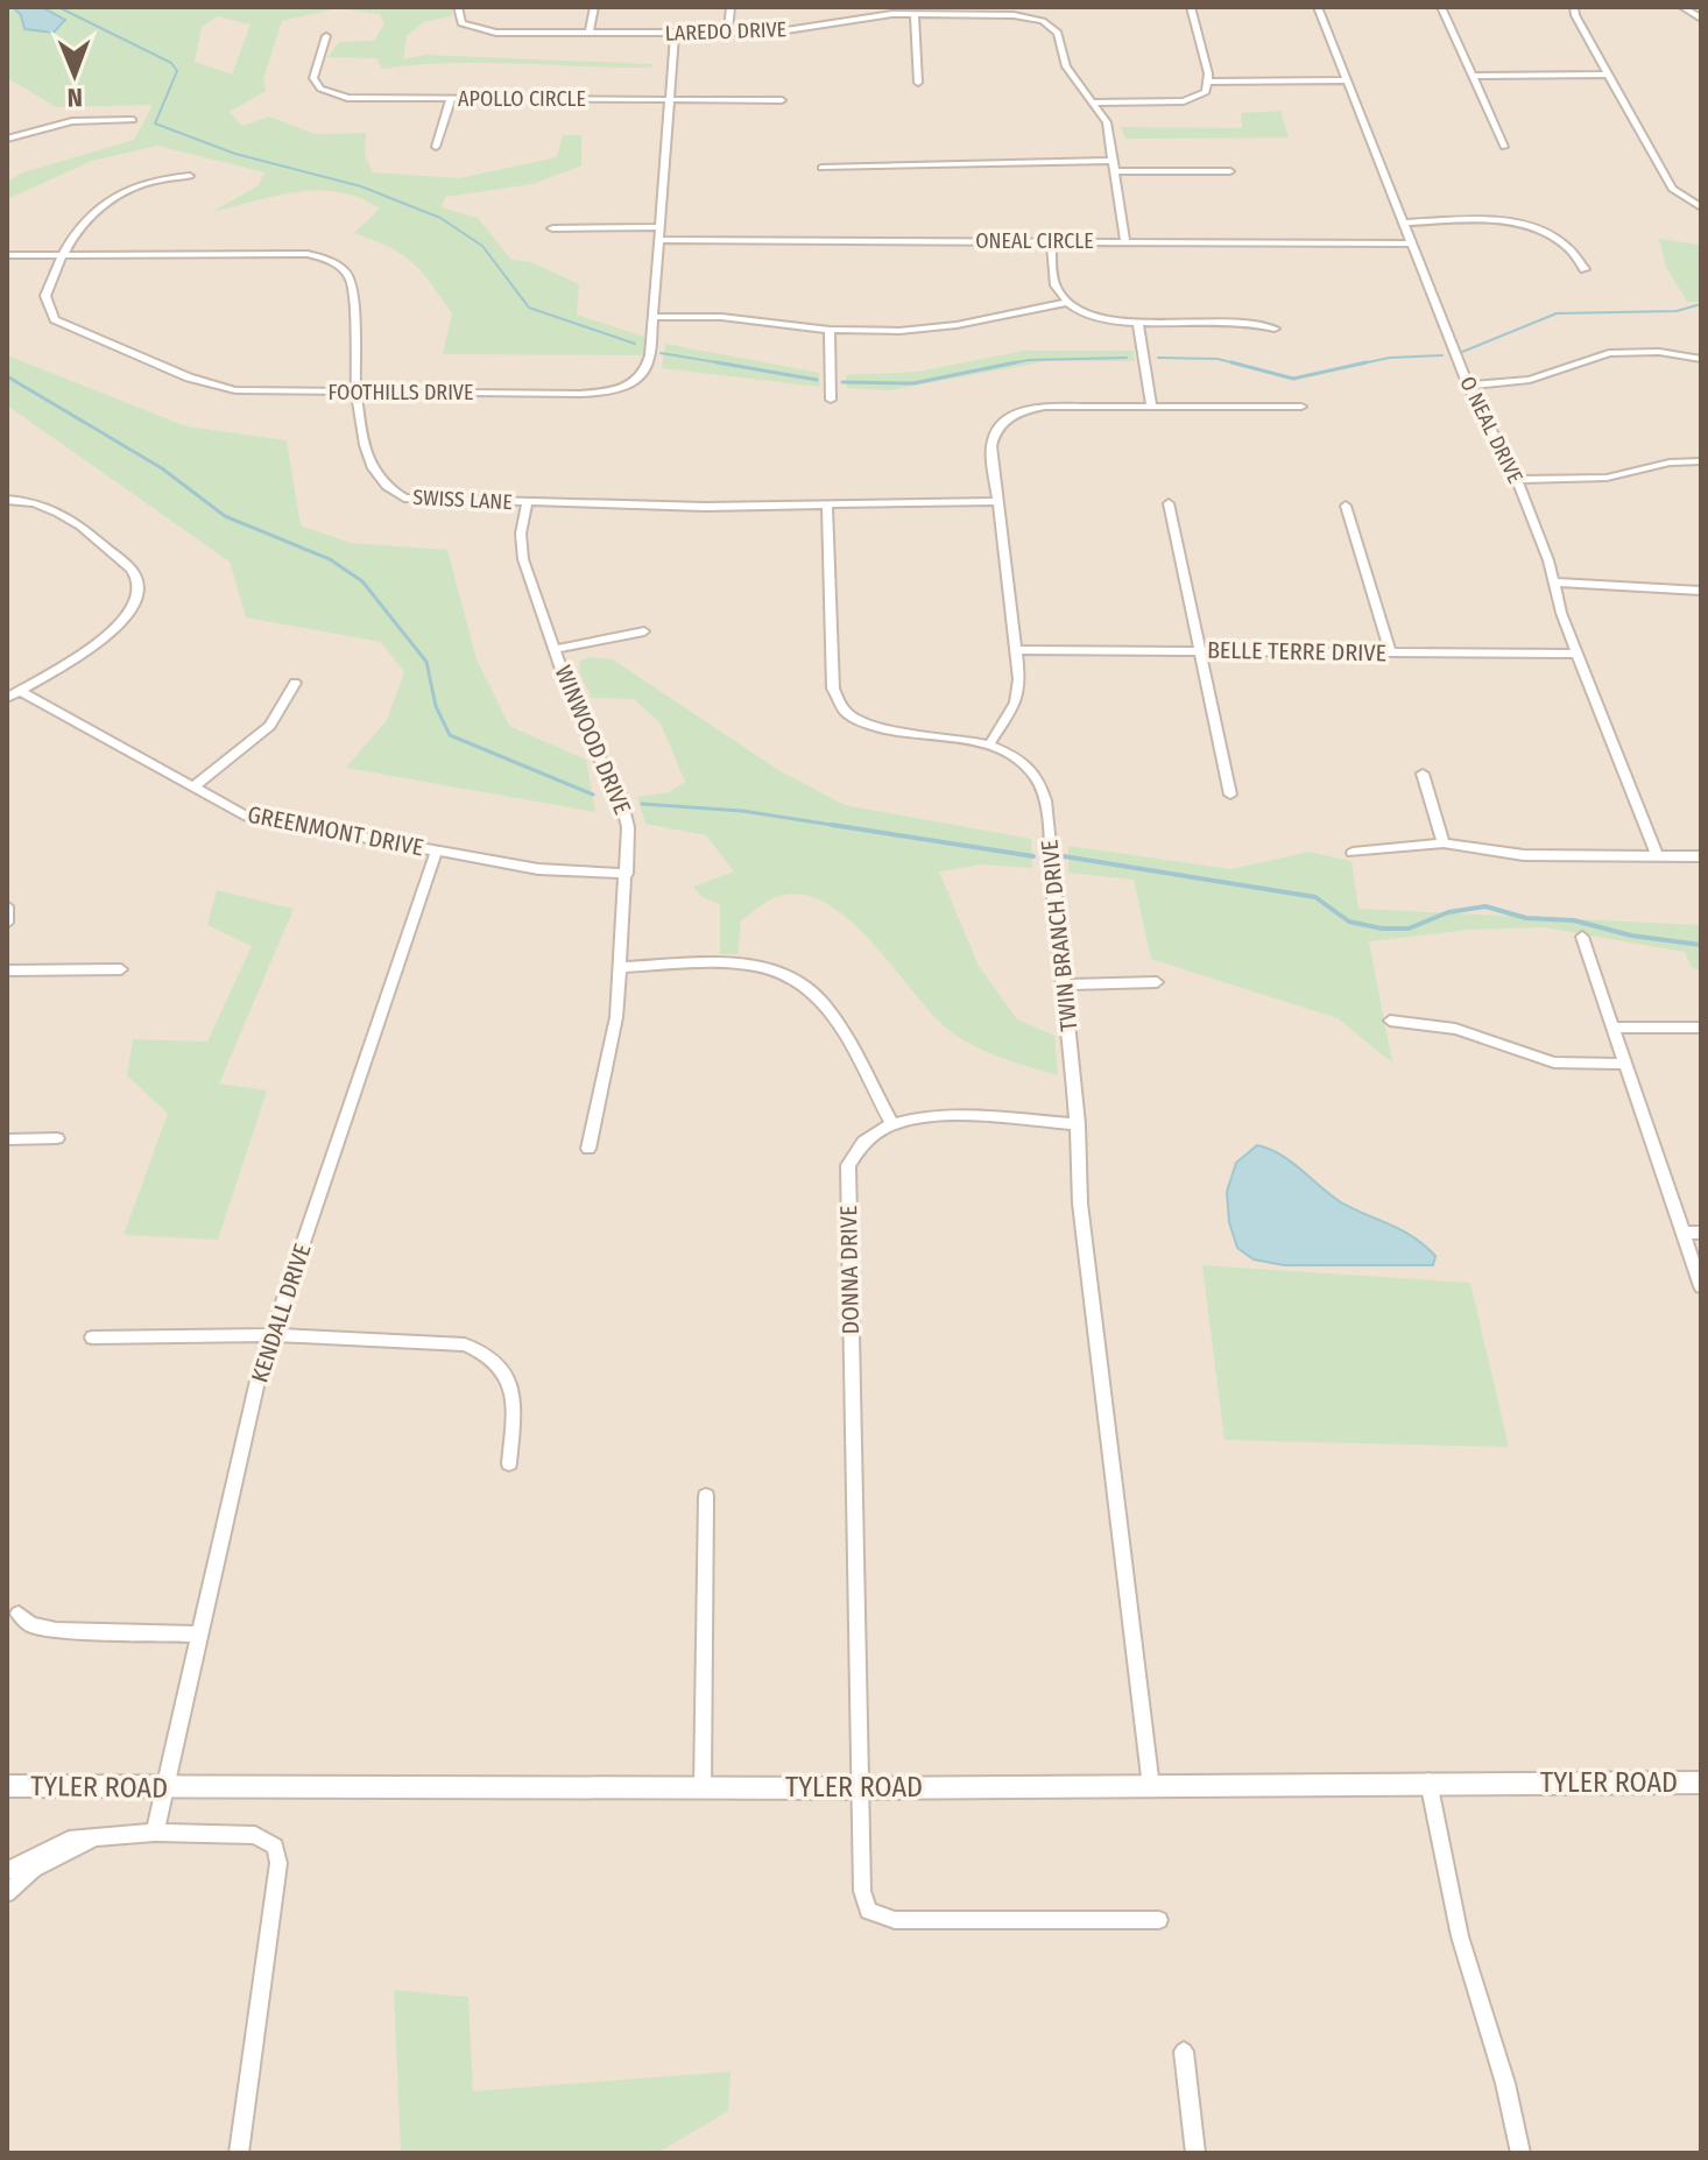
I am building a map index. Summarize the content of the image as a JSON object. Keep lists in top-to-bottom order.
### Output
{
  "streets": {
    "street": [
      "LAREDO DRIVE",
      "APOLLO CIRCLE",
      "ONEAL CIRCLE",
      "FOOTHILLS DRIVE",
      "O NEAL DRIVE",
      "SWISS LANE",
      "BELLE TERRE DRIVE",
      "WINWOOD DRIVE",
      "GREENMONT DRIVE",
      "TWIN BRANCH DRIVE",
      "DONNA DRIVE",
      "KENDALL DRIVE",
      "TYLER ROAD"
    ]
  },
  "crossings": [
    ["LAREDO DRIVE", "ONEAL CIRCLE"],
    ["LAREDO DRIVE", "FOOTHILLS DRIVE"],
    ["APOLLO CIRCLE", "FOOTHILLS DRIVE"],
    ["ONEAL CIRCLE", "FOOTHILLS DRIVE"],
    ["ONEAL CIRCLE", "O NEAL DRIVE"],
    ["FOOTHILLS DRIVE", "SWISS LANE"],
    ["O NEAL DRIVE", "BELLE TERRE DRIVE"],
    ["SWISS LANE", "WINWOOD DRIVE"],
    ["WINWOOD DRIVE", "GREENMONT DRIVE"],
    ["GREENMONT DRIVE", "KENDALL DRIVE"],
    ["TWIN BRANCH DRIVE", "TYLER ROAD"],
    ["DONNA DRIVE", "TYLER ROAD"],
    ["KENDALL DRIVE", "TYLER ROAD"]
  ],
  "north": "bottom"
}
